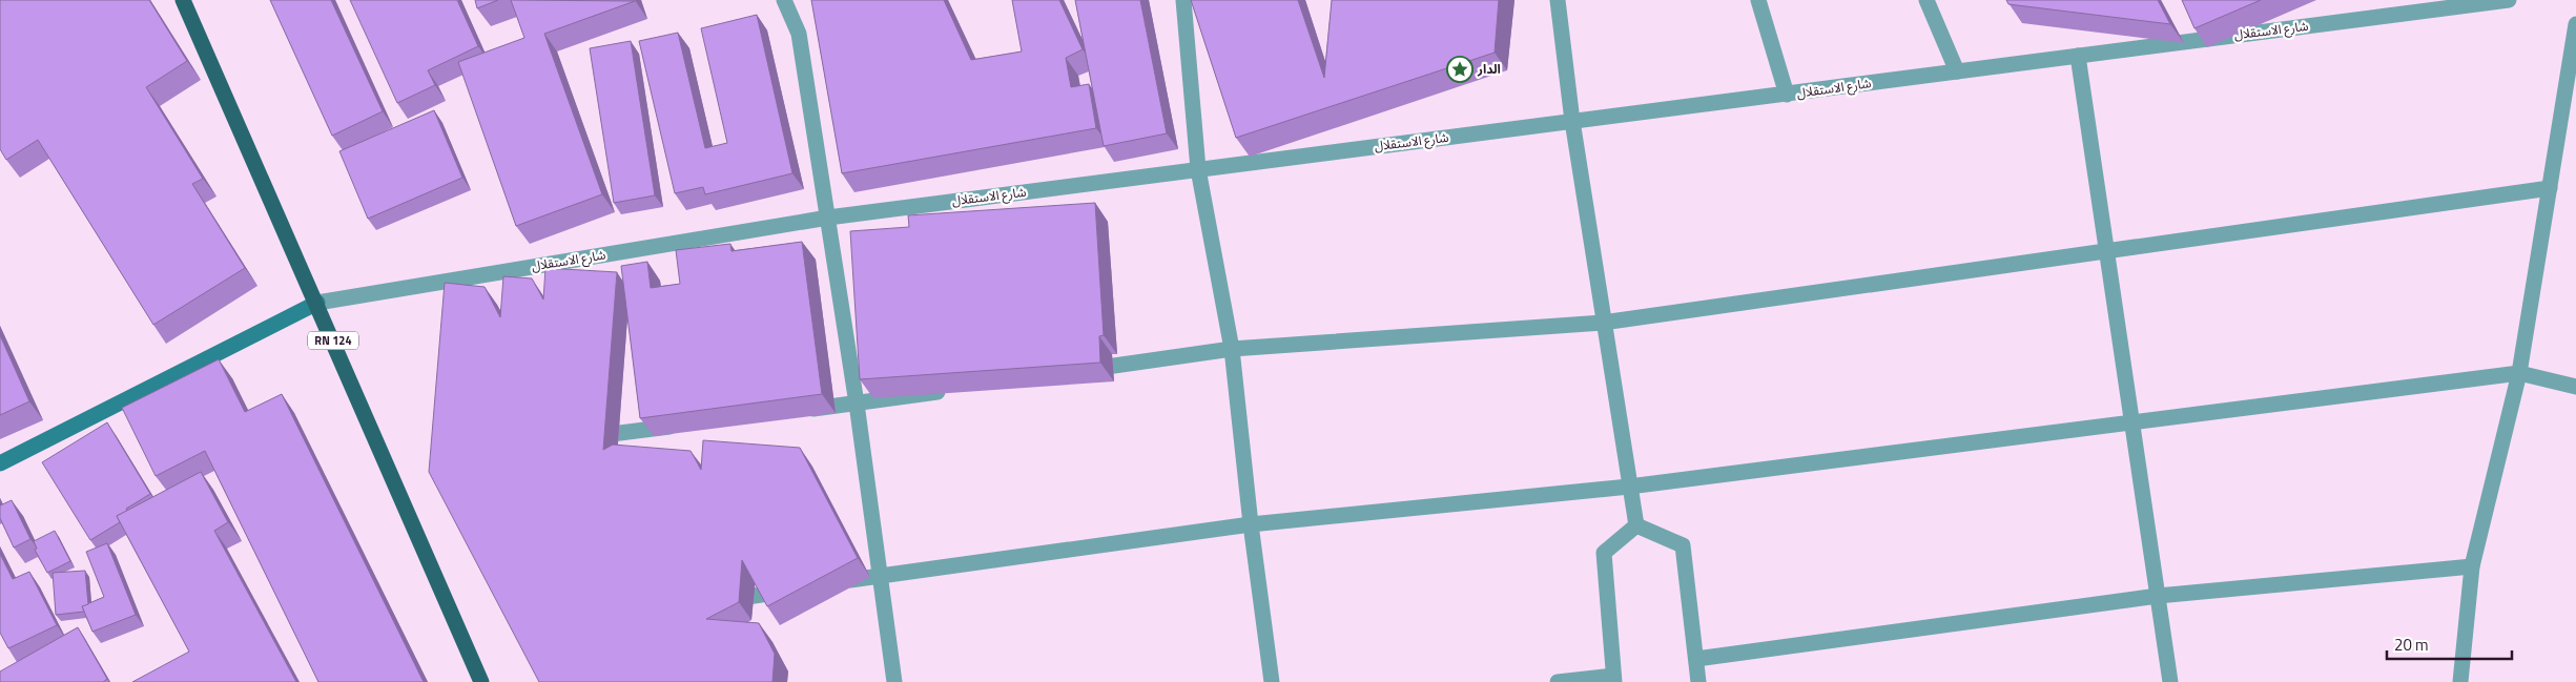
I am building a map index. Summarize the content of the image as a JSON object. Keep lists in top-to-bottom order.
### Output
{
  "streets": {
    "main road": ["RN 124"],
    "street": ["شارع الاستقلال"]
  },
  "crossings": [
    ["شارع الاستقلال", "RN 124"]
  ],
  "places": {
    "place": ["الدار"]
  },
  "scale_bar": "20 m"
}
